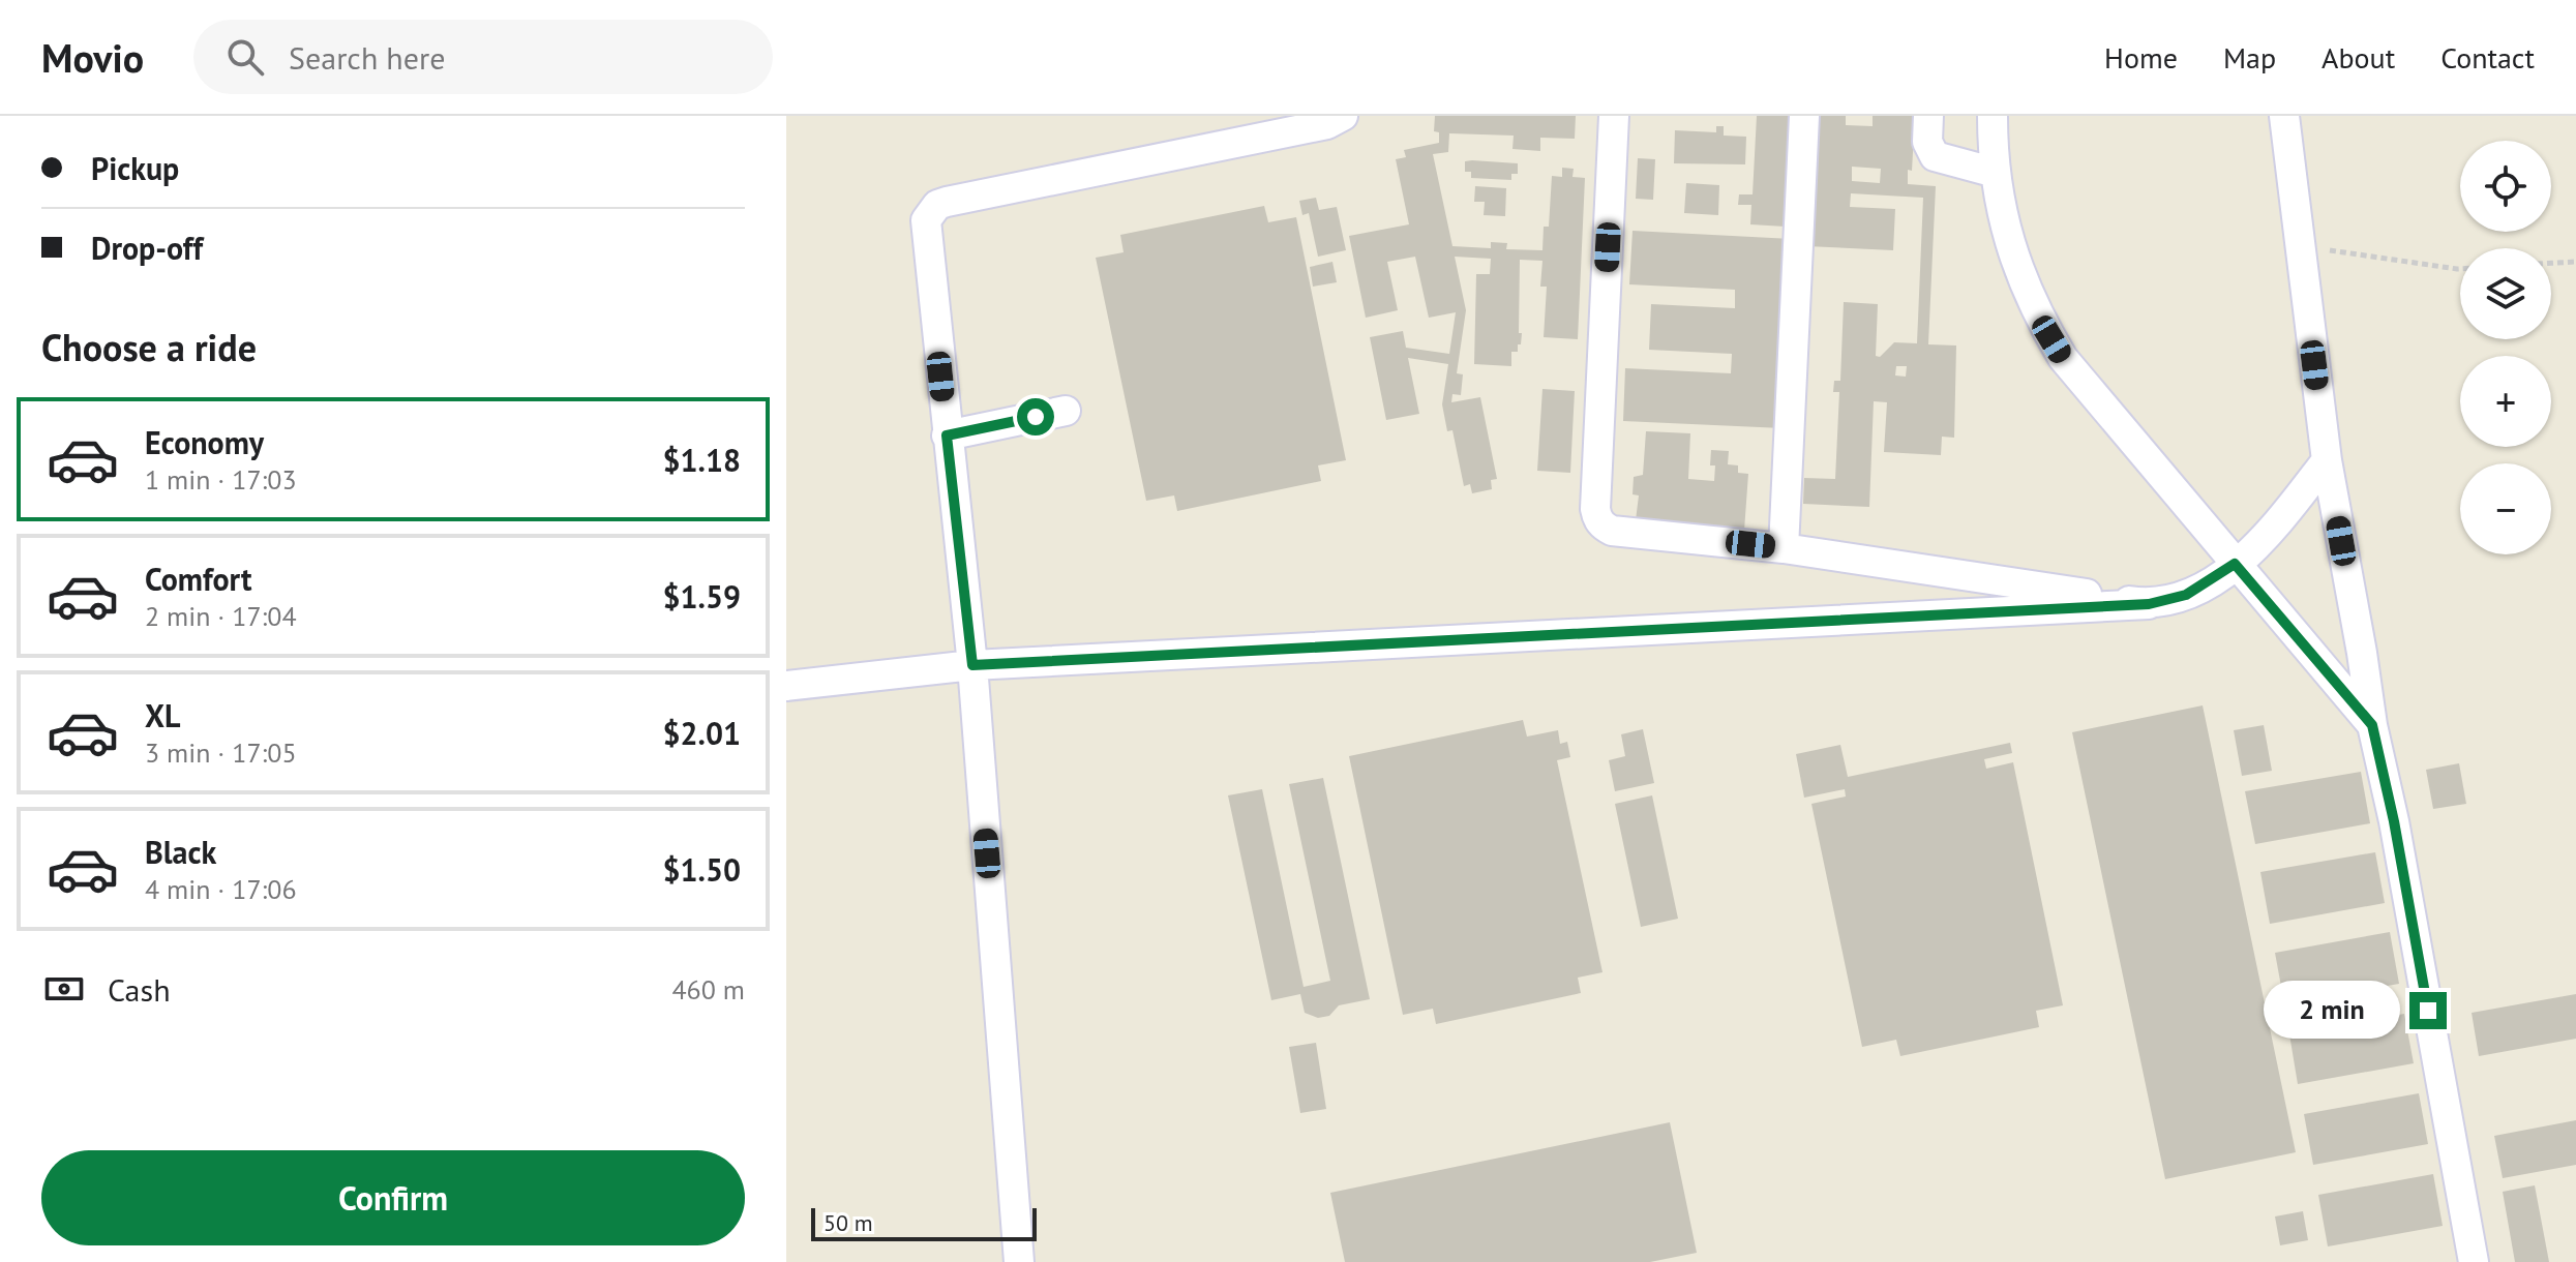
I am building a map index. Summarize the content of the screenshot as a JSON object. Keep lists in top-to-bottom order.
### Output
{
  "scale_bar": "50 m",
  "page": {
    "header": "Movio",
    "search": "Search here",
    "nav": [
      "Home",
      "Map",
      "About",
      "Contact"
    ],
    "banner": ["Pickup", "Drop-off"],
    "map_buttons": ["+", "−"],
    "heading": "Choose a ride",
    "list": [
      {
        "name": "Economy",
        "note": "1 min · 17:03",
        "value": "$1.18"
      },
      {
        "name": "Comfort",
        "note": "2 min · 17:04",
        "value": "$1.59"
      },
      {
        "name": "XL",
        "note": "3 min · 17:05",
        "value": "$2.01"
      },
      {
        "name": "Black",
        "note": "4 min · 17:06",
        "value": "$1.50"
      }
    ],
    "pay": ["Cash", "460 m"],
    "bubble": "2 min",
    "buttons": "Confirm",
    "scale": "50 m"
  }
}
